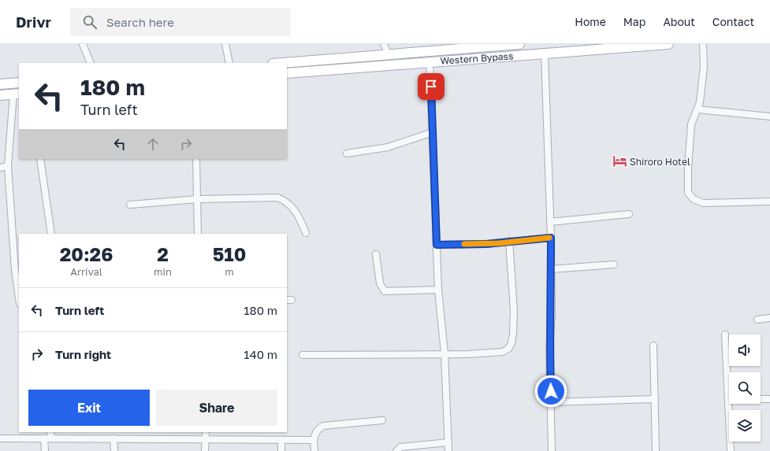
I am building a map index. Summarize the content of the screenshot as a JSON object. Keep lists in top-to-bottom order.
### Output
{
  "streets": {
    "main road": ["Western Bypass"]
  },
  "places": {
    "hotel": ["Shiroro Hotel"]
  },
  "page": {
    "header": "Drivr",
    "search": "Search here",
    "nav": [
      "Home",
      "Map",
      "About",
      "Contact"
    ],
    "turn": ["180 m", "Turn left"],
    "eta": [
      "20:26",
      "Arrival",
      "2",
      "min",
      "510",
      "m"
    ],
    "list": [
      {
        "name": "Turn left",
        "value": "180 m"
      },
      {
        "name": "Turn right",
        "value": "140 m"
      }
    ],
    "buttons": ["Exit", "Share"]
  }
}
